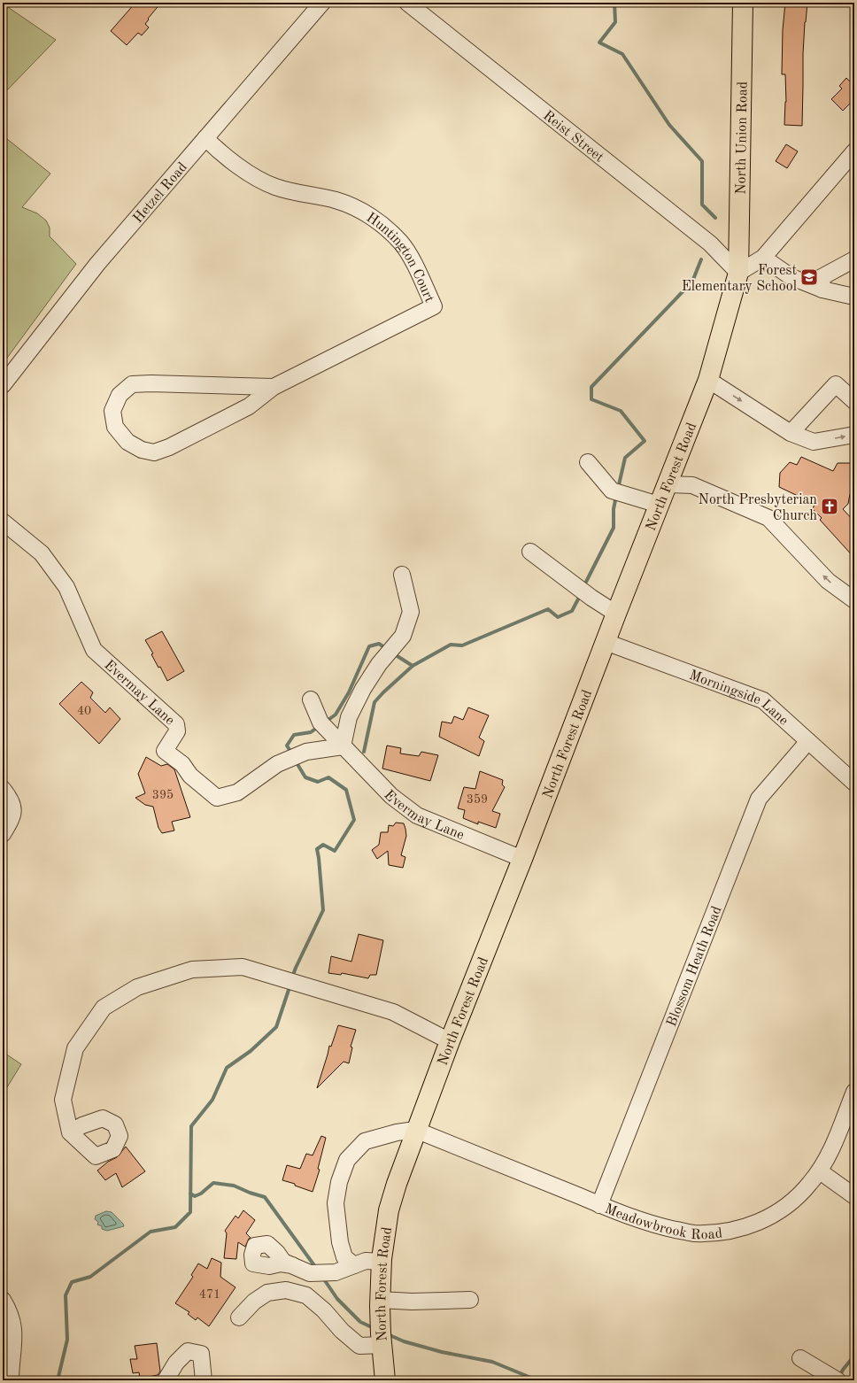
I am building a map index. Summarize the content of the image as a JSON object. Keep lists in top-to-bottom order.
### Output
{
  "streets": {
    "main road": ["North Union Road", "North Forest Road"],
    "street": [
      "Reist Street",
      "Hetzel Road",
      "Huntington Court",
      "Evermay Lane",
      "Morningside Lane",
      "Blossom Heath Road",
      "Meadowbrook Road"
    ]
  },
  "crossings": [
    ["Reist Street", "North Union Road"],
    ["Reist Street", "North Forest Road"],
    ["North Union Road", "North Forest Road"],
    ["Hetzel Road", "Huntington Court"],
    ["North Forest Road", "Evermay Lane"],
    ["North Forest Road", "Morningside Lane"],
    ["North Forest Road", "Meadowbrook Road"],
    ["Morningside Lane", "Blossom Heath Road"],
    ["Blossom Heath Road", "Meadowbrook Road"]
  ],
  "places": {
    "school or university": ["Forest Elementary School"],
    "church": ["North Presbyterian Church"]
  },
  "house_numbers": [
    "40",
    "395",
    "359",
    "471"
  ]
}
